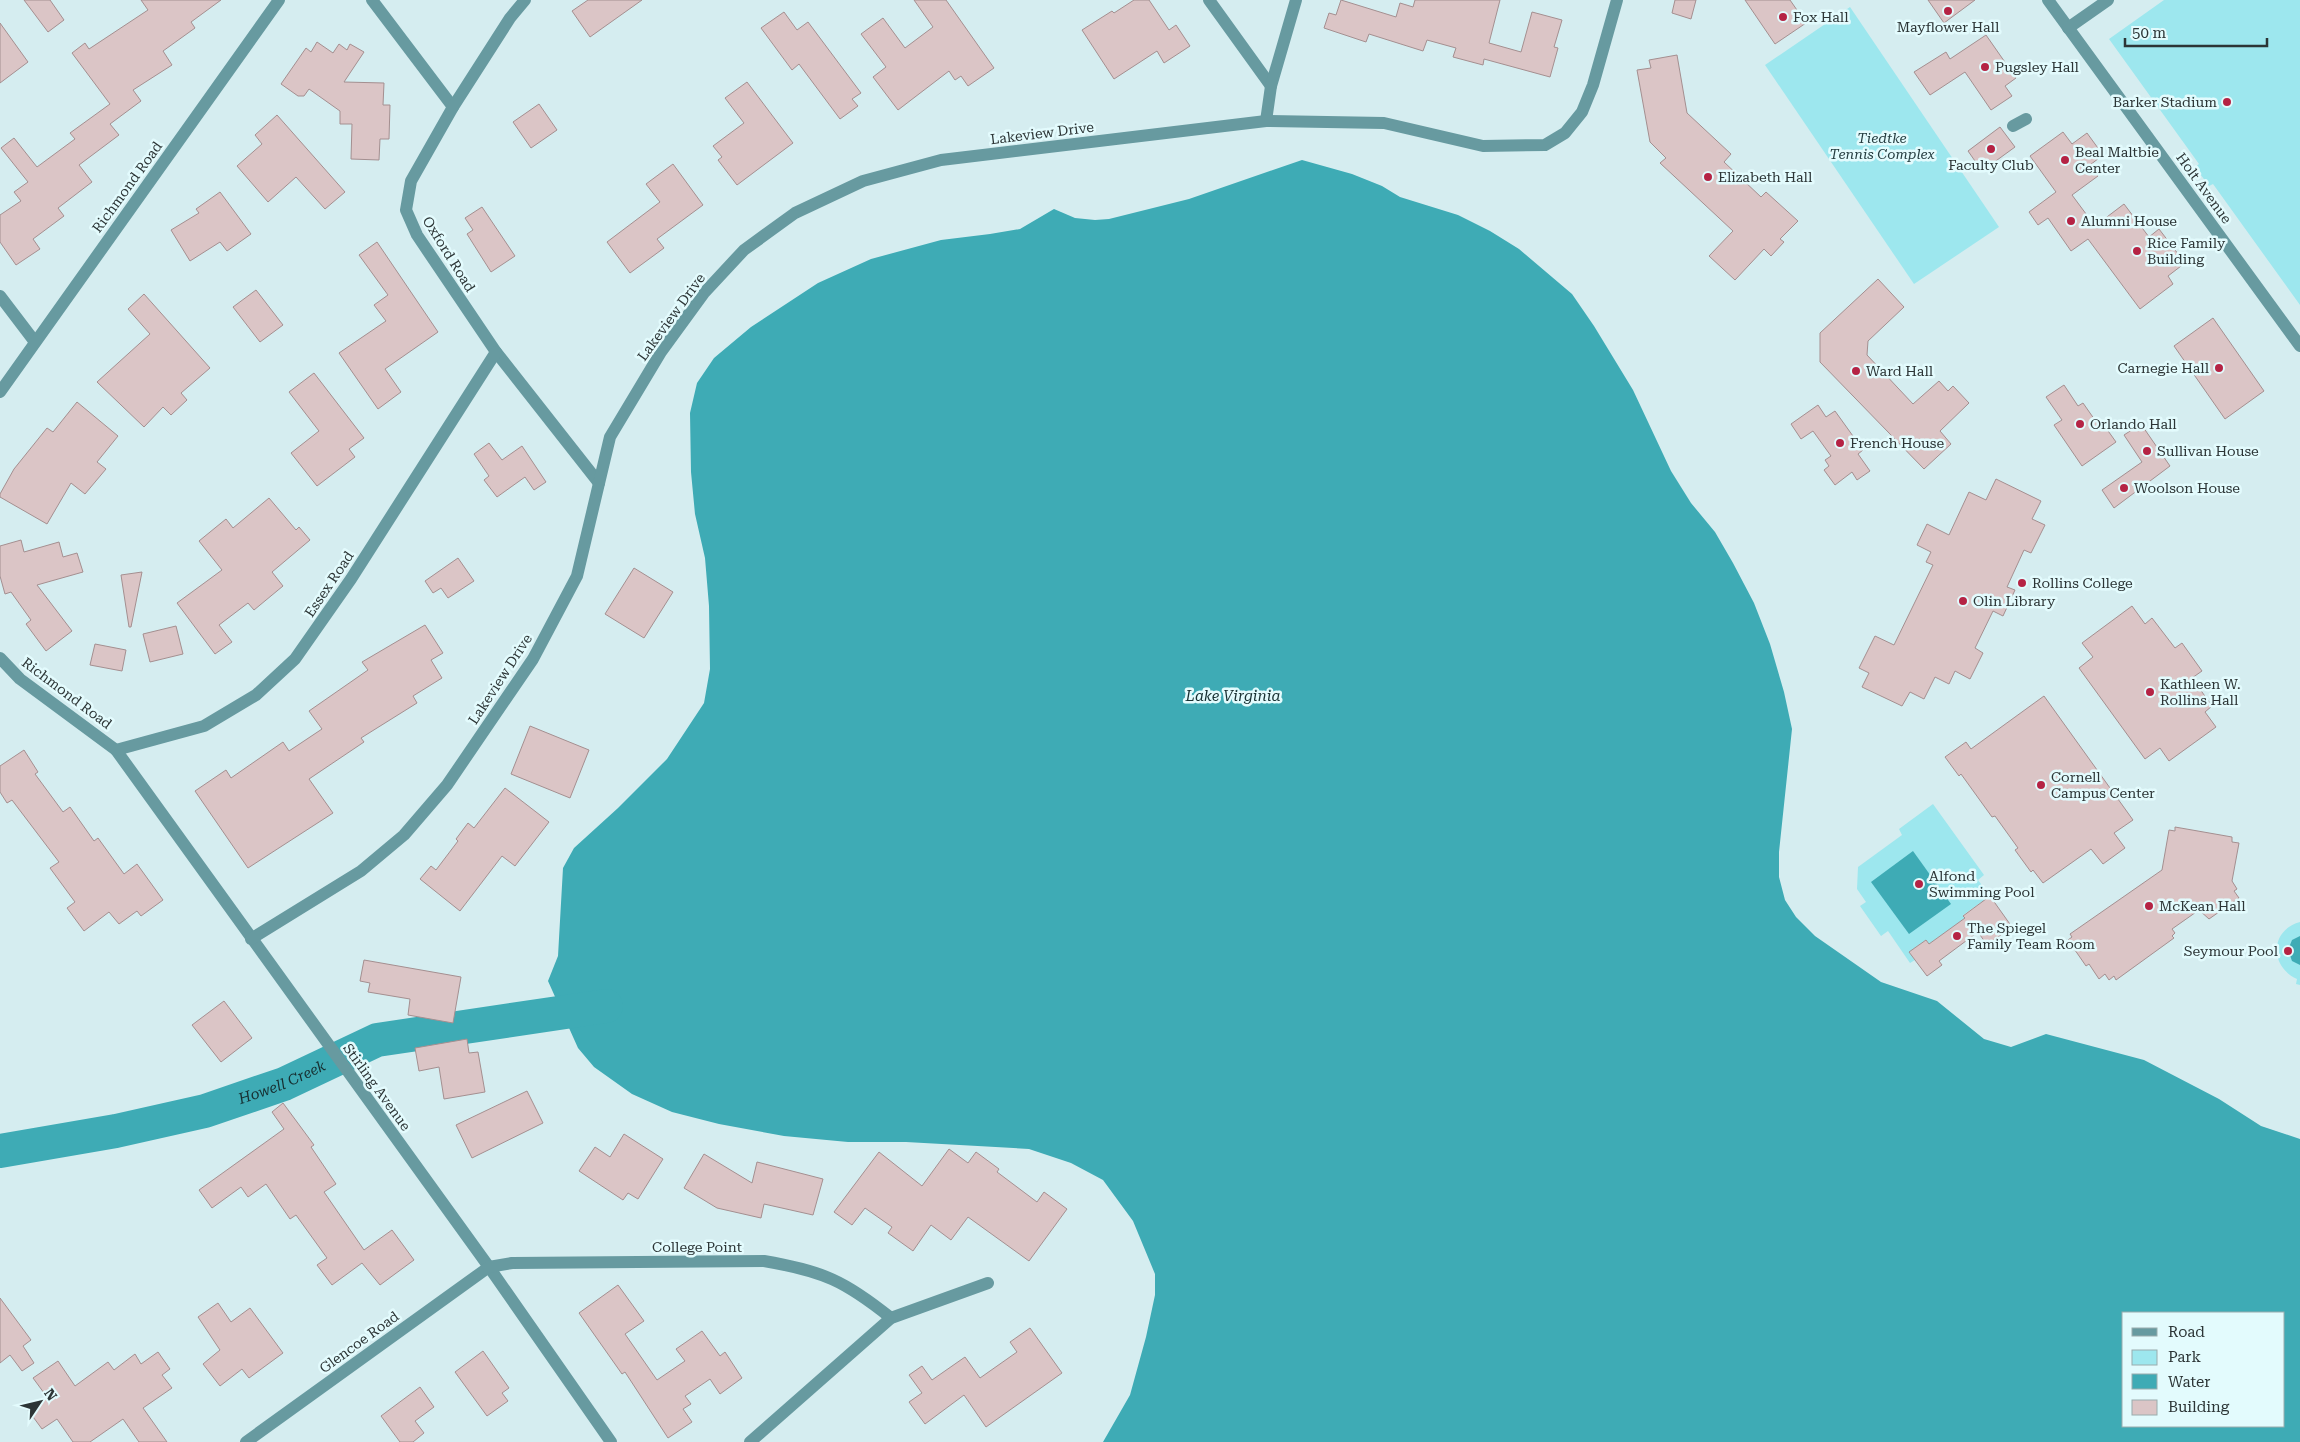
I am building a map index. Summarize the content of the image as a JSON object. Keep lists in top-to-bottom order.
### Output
{
  "streets": {
    "street": [
      "Lakeview Drive",
      "Richmond Road",
      "Holt Avenue",
      "Oxford Road",
      "Essex Road",
      "Stirling Avenue",
      "College Point",
      "Glencoe Road"
    ]
  },
  "crossings": [
    ["Lakeview Drive", "Oxford Road"],
    ["Lakeview Drive", "Stirling Avenue"],
    ["Richmond Road", "Essex Road"],
    ["Richmond Road", "Stirling Avenue"],
    ["Oxford Road", "Essex Road"],
    ["Essex Road", "Stirling Avenue"],
    ["Stirling Avenue", "College Point"],
    ["Stirling Avenue", "Glencoe Road"],
    ["College Point", "Glencoe Road"]
  ],
  "water": ["Lake Virginia", "Howell Creek"],
  "parks": ["Tiedtke Tennis Complex"],
  "places": [
    "Mayflower Hall",
    "Fox Hall",
    "Pugsley Hall",
    "Barker Stadium",
    "Faculty Club",
    "Beal Maltbie Center",
    "Elizabeth Hall",
    "Alumni House",
    "Rice Family Building",
    "Carnegie Hall",
    "Ward Hall",
    "Orlando Hall",
    "French House",
    "Sullivan House",
    "Woolson House",
    "Rollins College",
    "Olin Library",
    "Kathleen W. Rollins Hall",
    "Cornell Campus Center",
    "Alfond Swimming Pool",
    "McKean Hall",
    "The Spiegel Family Team Room",
    "Seymour Pool"
  ],
  "legend": [
    "Road",
    "Park",
    "Water",
    "Building"
  ],
  "scale_bar": "50 m",
  "north": "top right"
}
